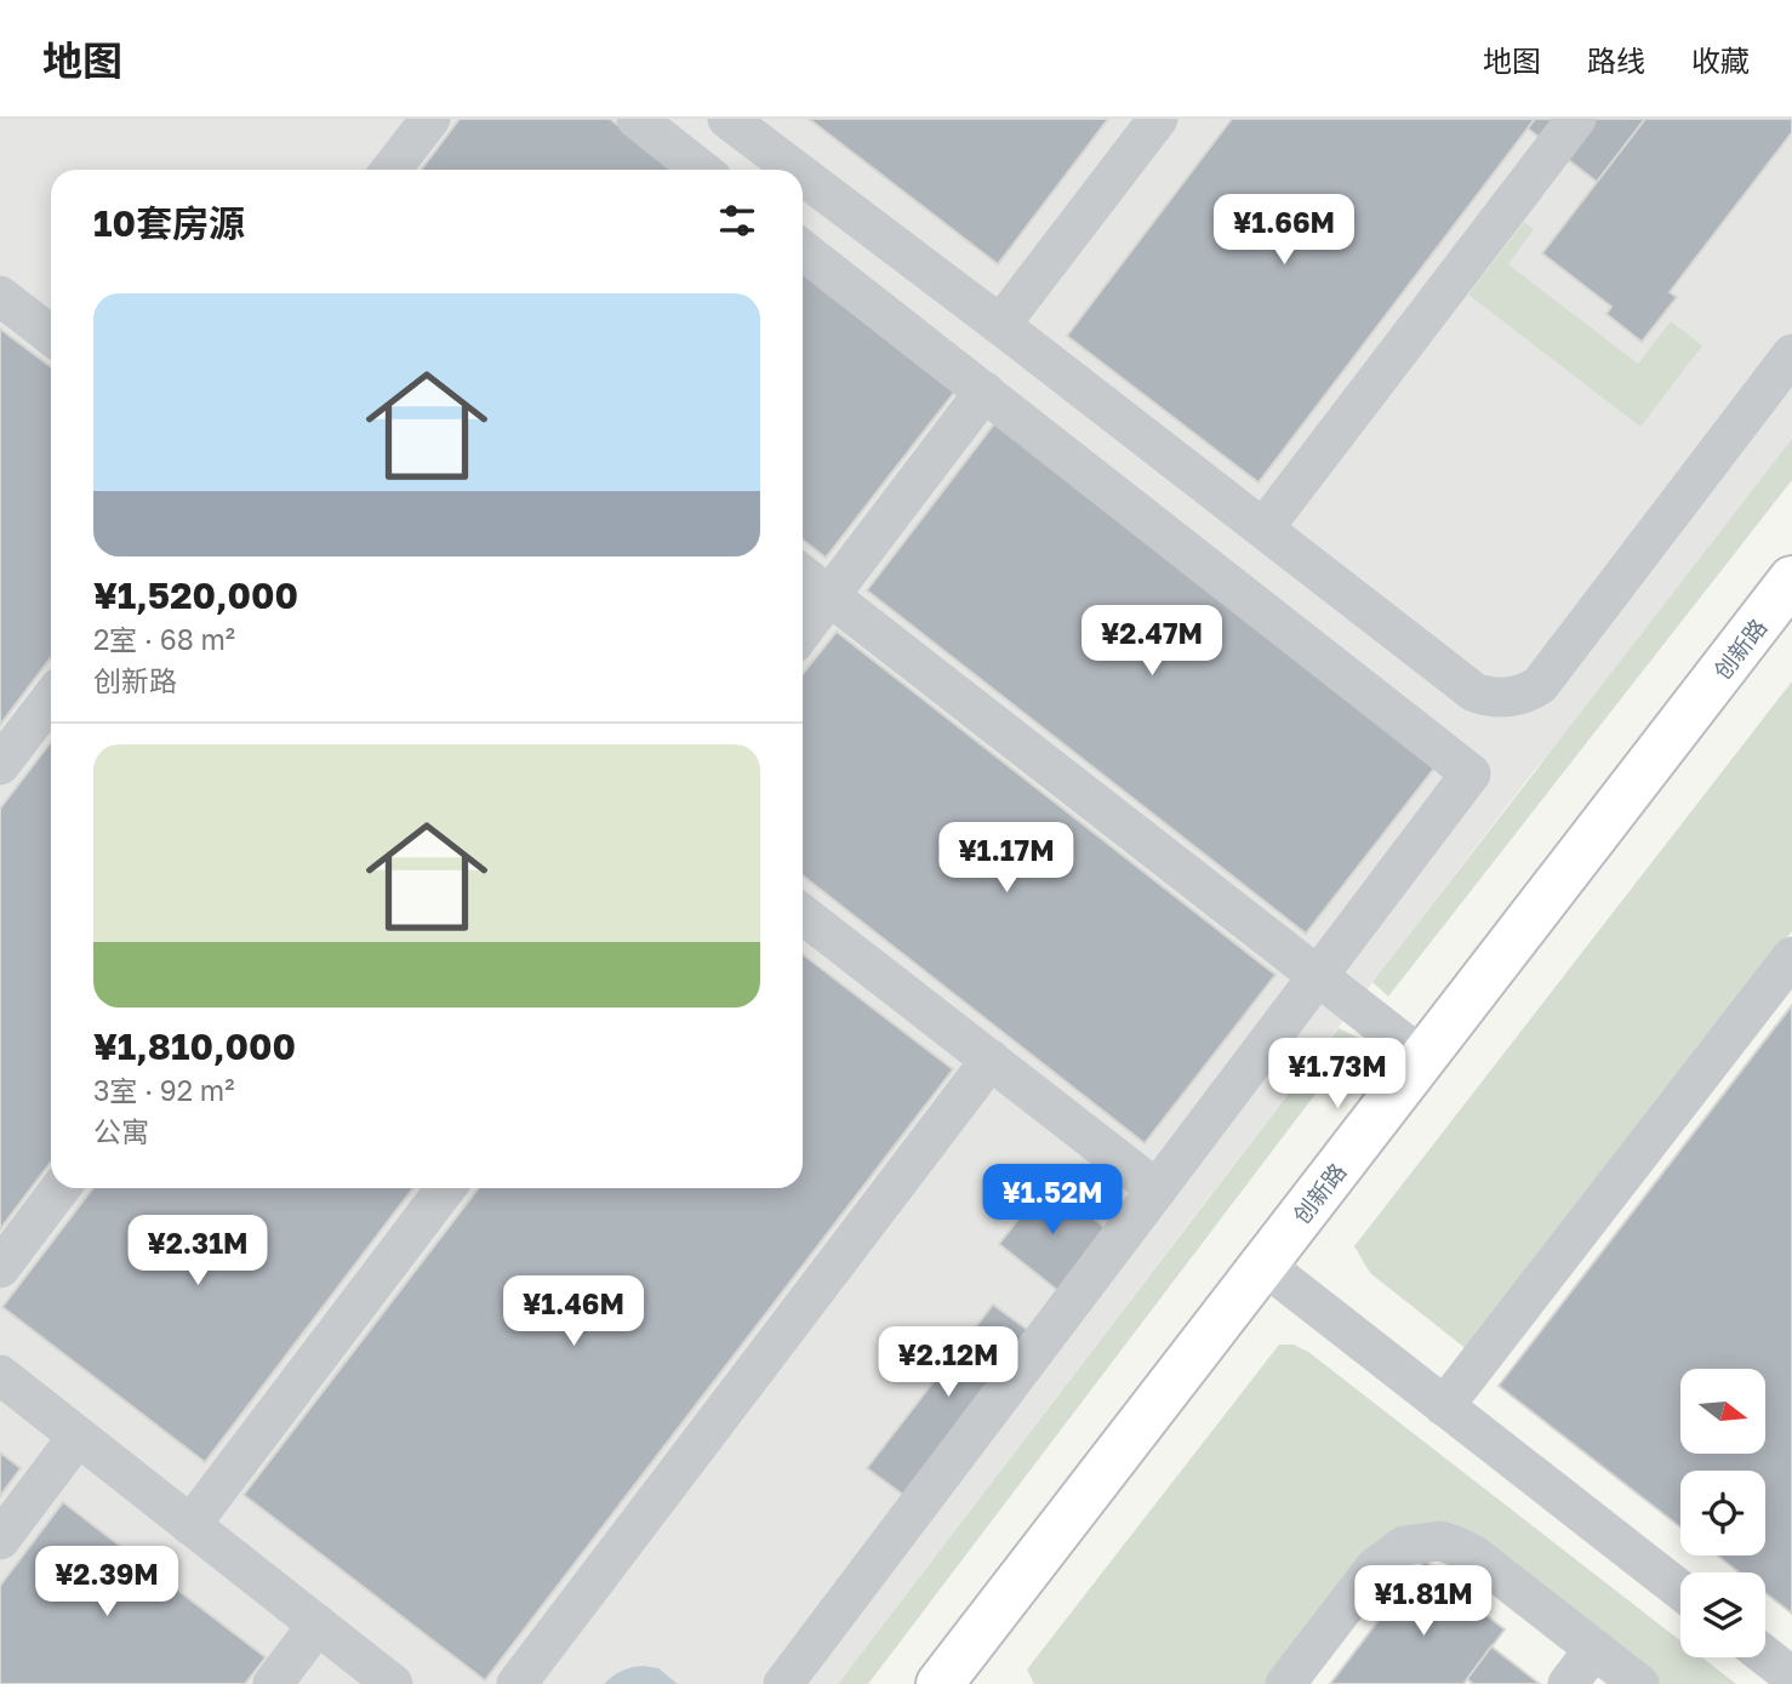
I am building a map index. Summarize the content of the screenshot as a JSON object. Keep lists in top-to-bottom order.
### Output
{
  "streets": {
    "main road": ["创新路"]
  },
  "north": "right",
  "page": {
    "header": "地图",
    "nav": ["地图", "路线", "收藏"],
    "heading": "10套房源",
    "price": [
      "¥1.66M",
      "¥2.47M",
      "¥1.17M",
      "¥1.73M",
      "¥1.52M",
      "¥2.31M",
      "¥1.46M",
      "¥2.12M",
      "¥2.39M",
      "¥1.81M"
    ],
    "list": [
      {
        "name": "¥1,520,000",
        "note": "2室 · 68 m² · 创新路"
      },
      {
        "name": "¥1,810,000",
        "note": "3室 · 92 m² · 公寓"
      }
    ]
  }
}
